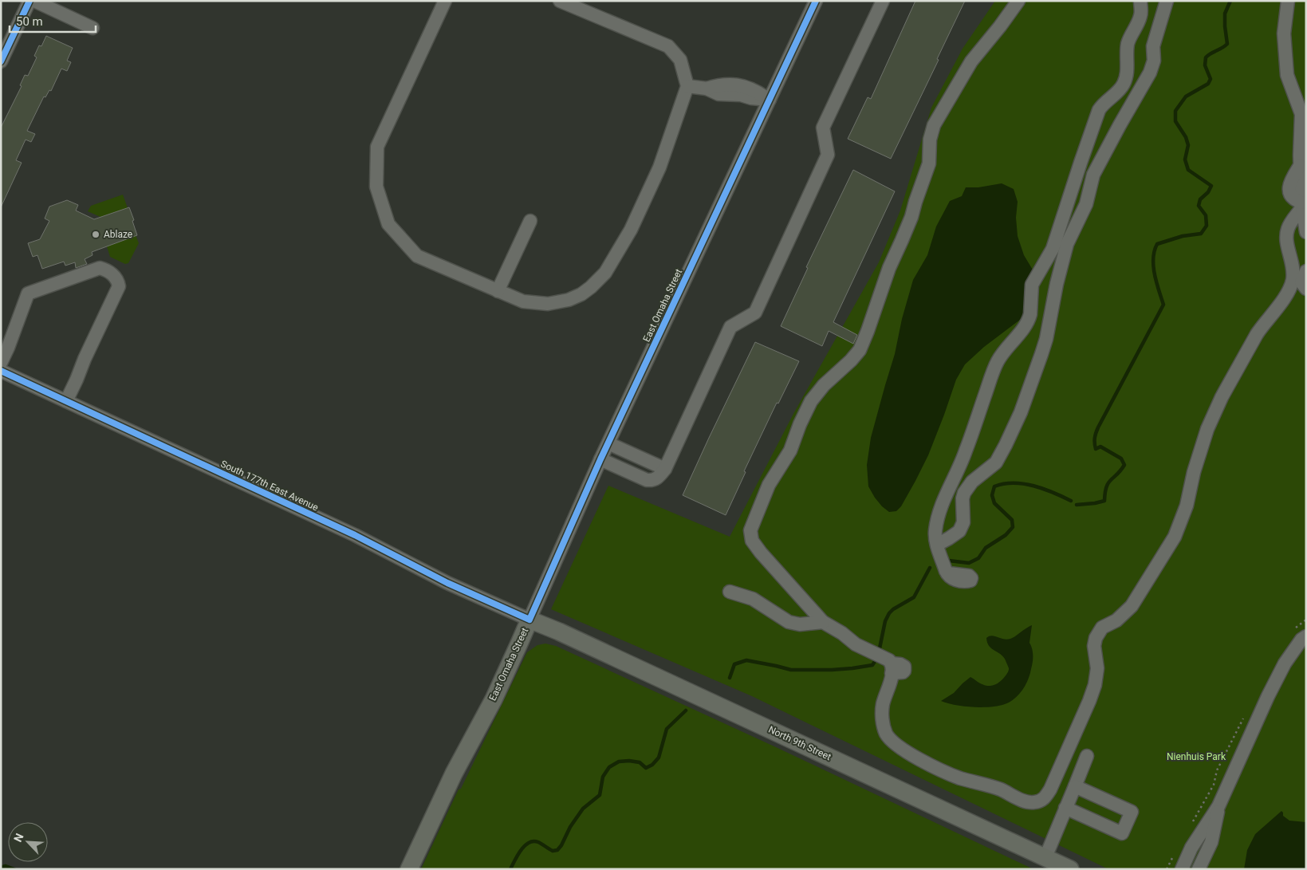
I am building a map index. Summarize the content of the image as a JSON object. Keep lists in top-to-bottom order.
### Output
{
  "streets": {
    "main road": ["East Omaha Street", "North 9th Street"],
    "street": ["South 177th East Avenue"]
  },
  "crossings": [
    ["East Omaha Street", "South 177th East Avenue"],
    ["East Omaha Street", "North 9th Street"],
    ["South 177th East Avenue", "North 9th Street"]
  ],
  "parks": ["Nienhuis Park"],
  "places": ["Ablaze"],
  "scale_bar": "50 m",
  "north": "top left"
}
